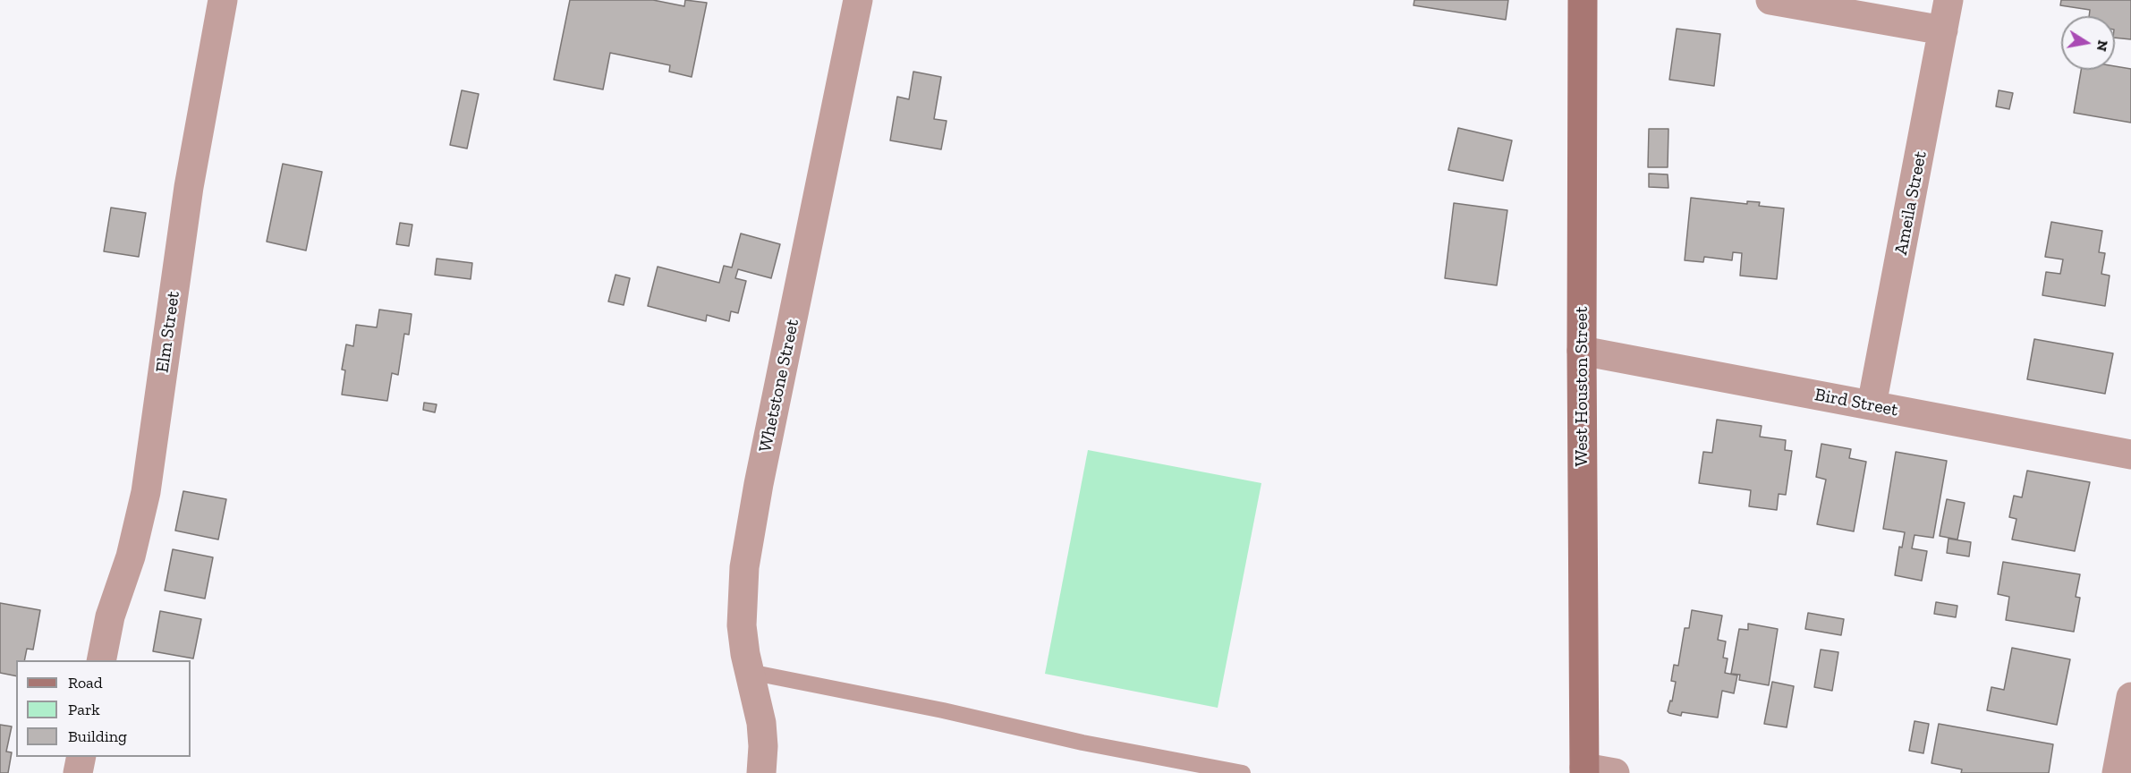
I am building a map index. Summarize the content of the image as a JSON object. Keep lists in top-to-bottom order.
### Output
{
  "streets": {
    "main road": ["West Houston Street"],
    "street": [
      "Ameila Street",
      "Elm Street",
      "Whetstone Street",
      "Bird Street"
    ]
  },
  "crossings": [
    ["Ameila Street", "Bird Street"],
    ["West Houston Street", "Bird Street"]
  ],
  "legend": ["Road", "Park", "Building"],
  "north": "right"
}
